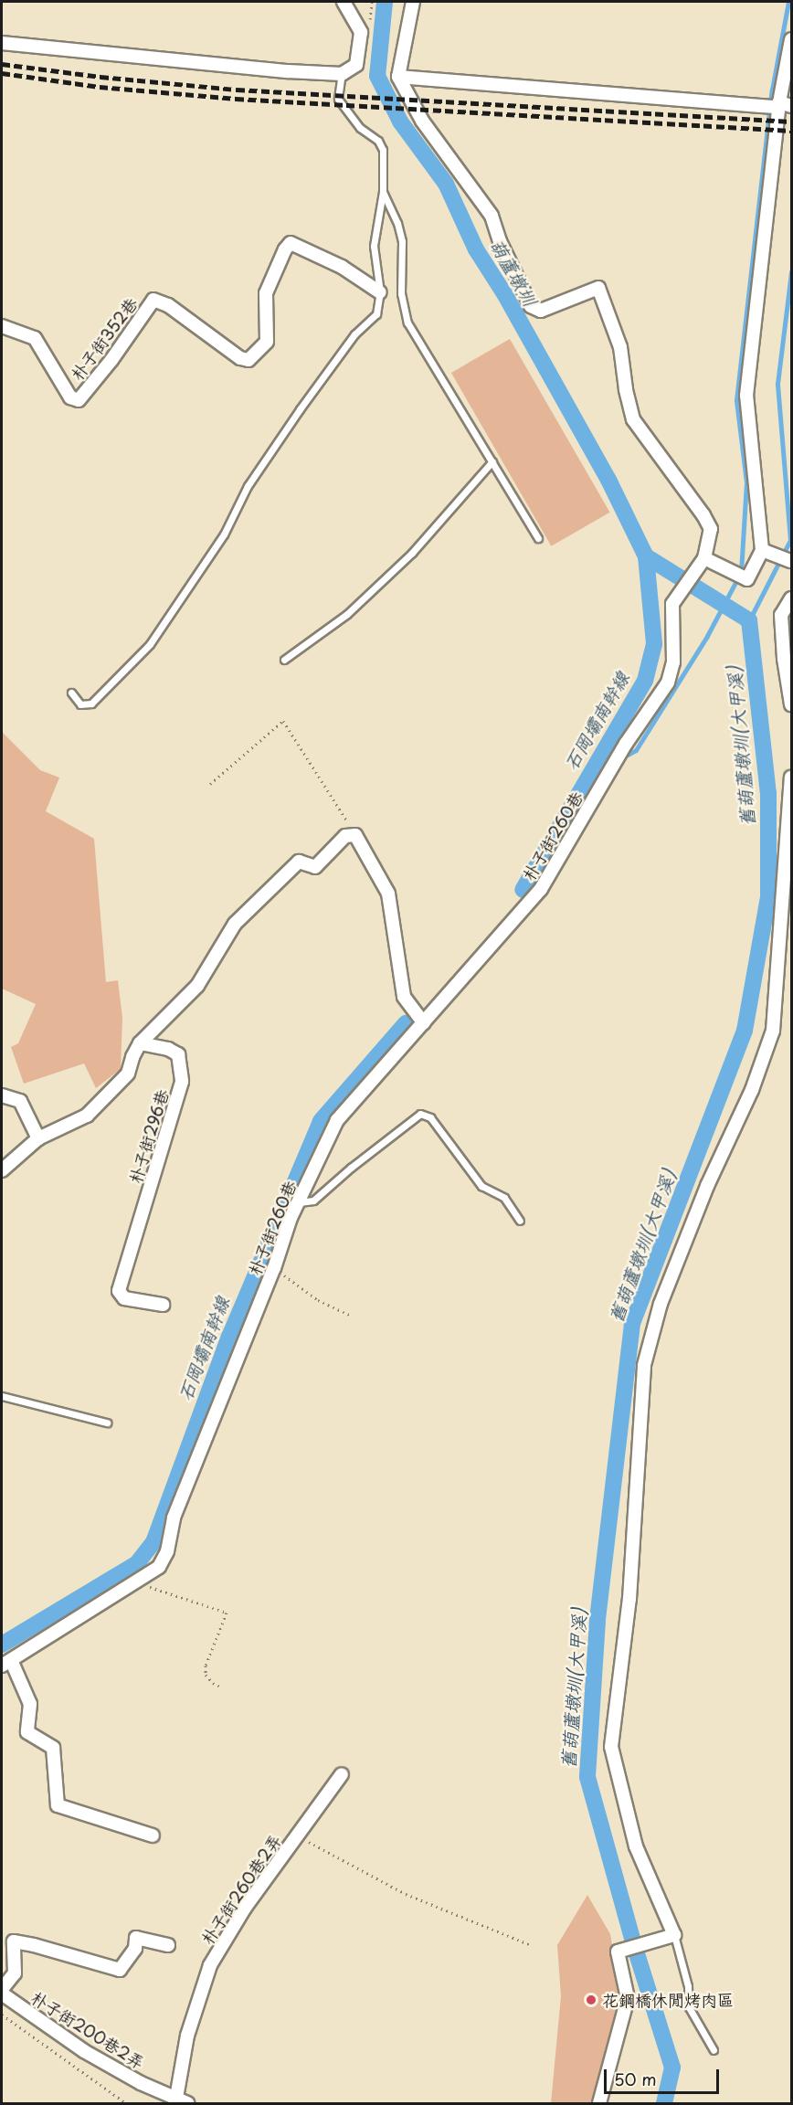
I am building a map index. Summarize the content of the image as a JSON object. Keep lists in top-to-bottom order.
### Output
{
  "streets": {
    "street": [
      "朴子街352巷",
      "朴子街260巷",
      "朴子街296巷",
      "朴子街260巷2弄",
      "朴子街200巷2弄"
    ]
  },
  "crossings": [
    ["朴子街260巷2弄", "朴子街200巷2弄"]
  ],
  "water": ["葫蘆墩圳", "石岡壩南幹線", "舊葫蘆墩圳(大甲溪)"],
  "places": ["花鋼橋休閒烤肉區"],
  "scale_bar": "50 m"
}
